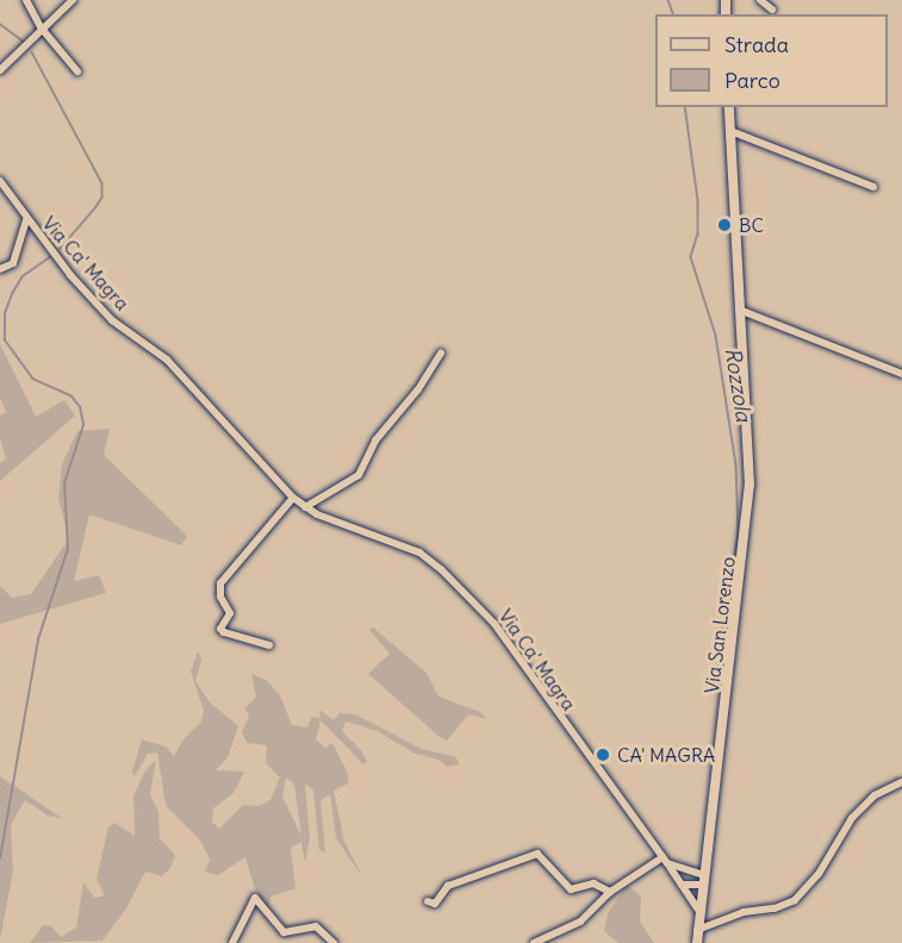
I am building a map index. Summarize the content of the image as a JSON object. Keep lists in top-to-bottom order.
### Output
{
  "streets": {
    "main road": ["Via San Lorenzo"],
    "street": ["Via Ca' Magra"]
  },
  "crossings": [
    ["Via Ca' Magra", "Via San Lorenzo"]
  ],
  "water": ["Rozzola"],
  "places": ["BC", "CA' MAGRA"],
  "legend": ["Strada", "Parco"]
}
